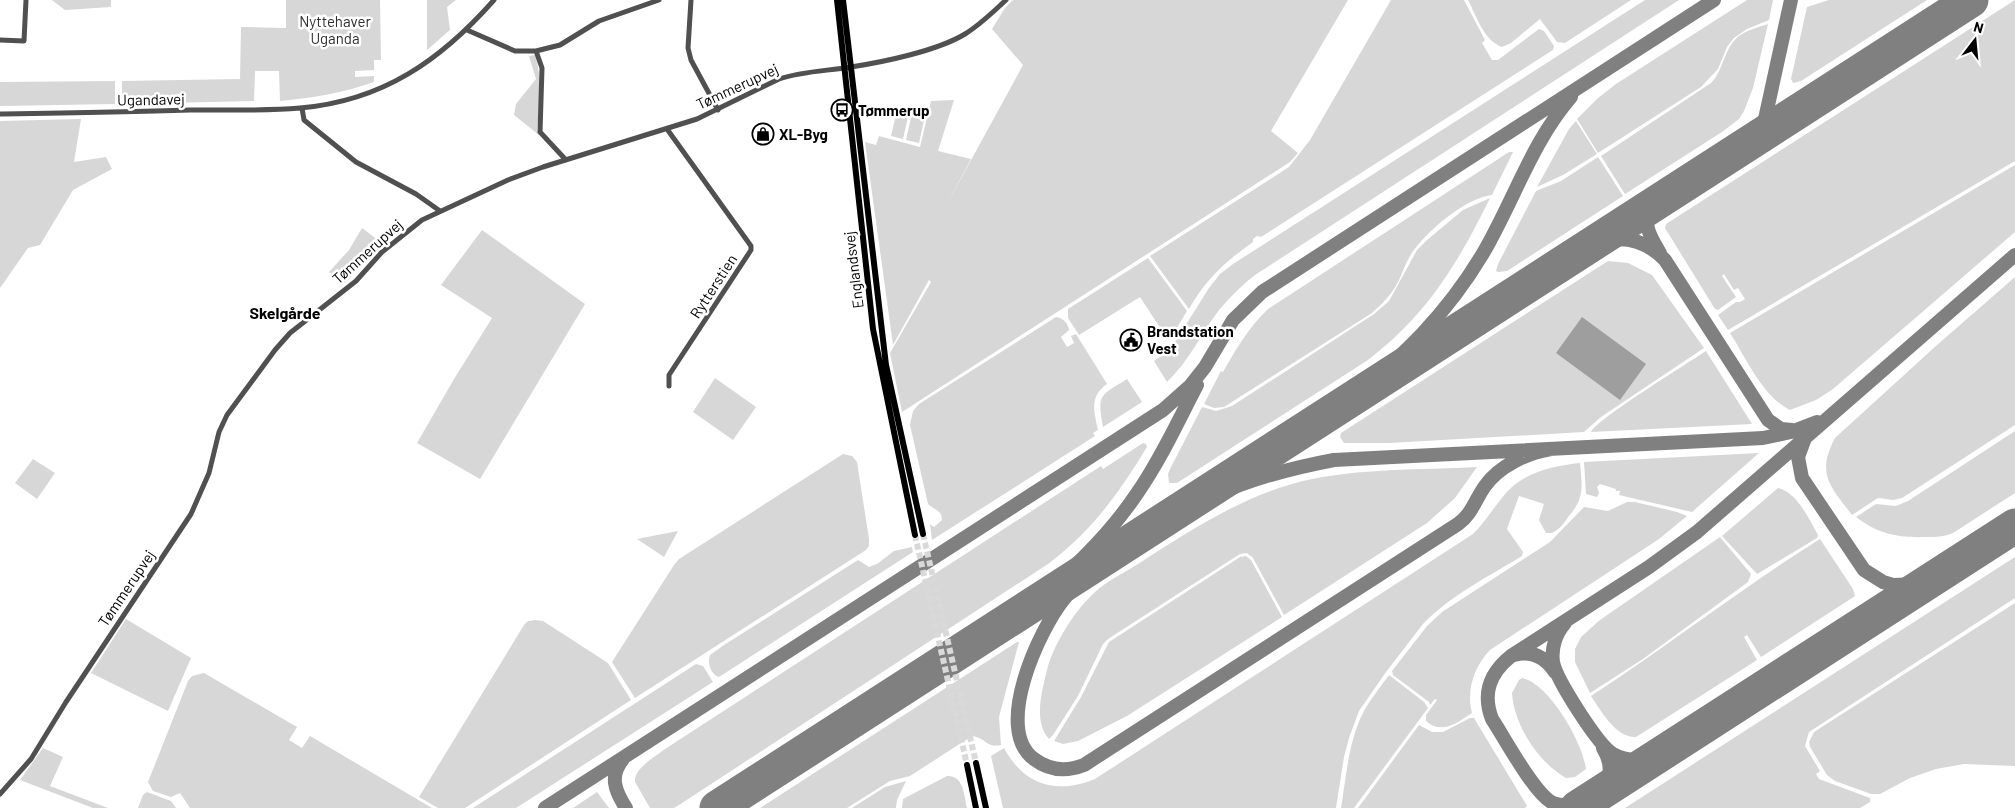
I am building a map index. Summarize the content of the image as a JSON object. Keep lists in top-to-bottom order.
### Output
{
  "streets": {
    "main road": ["Englandsvej"],
    "street": ["Tømmerupvej", "Ugandavej", "Rytterstien"]
  },
  "crossings": [
    ["Tømmerupvej", "Englandsvej"],
    ["Tømmerupvej", "Rytterstien"]
  ],
  "districts": ["Skelgårde"],
  "parks": ["Nyttehaver Uganda"],
  "places": {
    "bus stop": ["Tømmerup"],
    "shop": ["XL-Byg"],
    "public building": ["Brandstation Vest"]
  },
  "north": "top"
}
